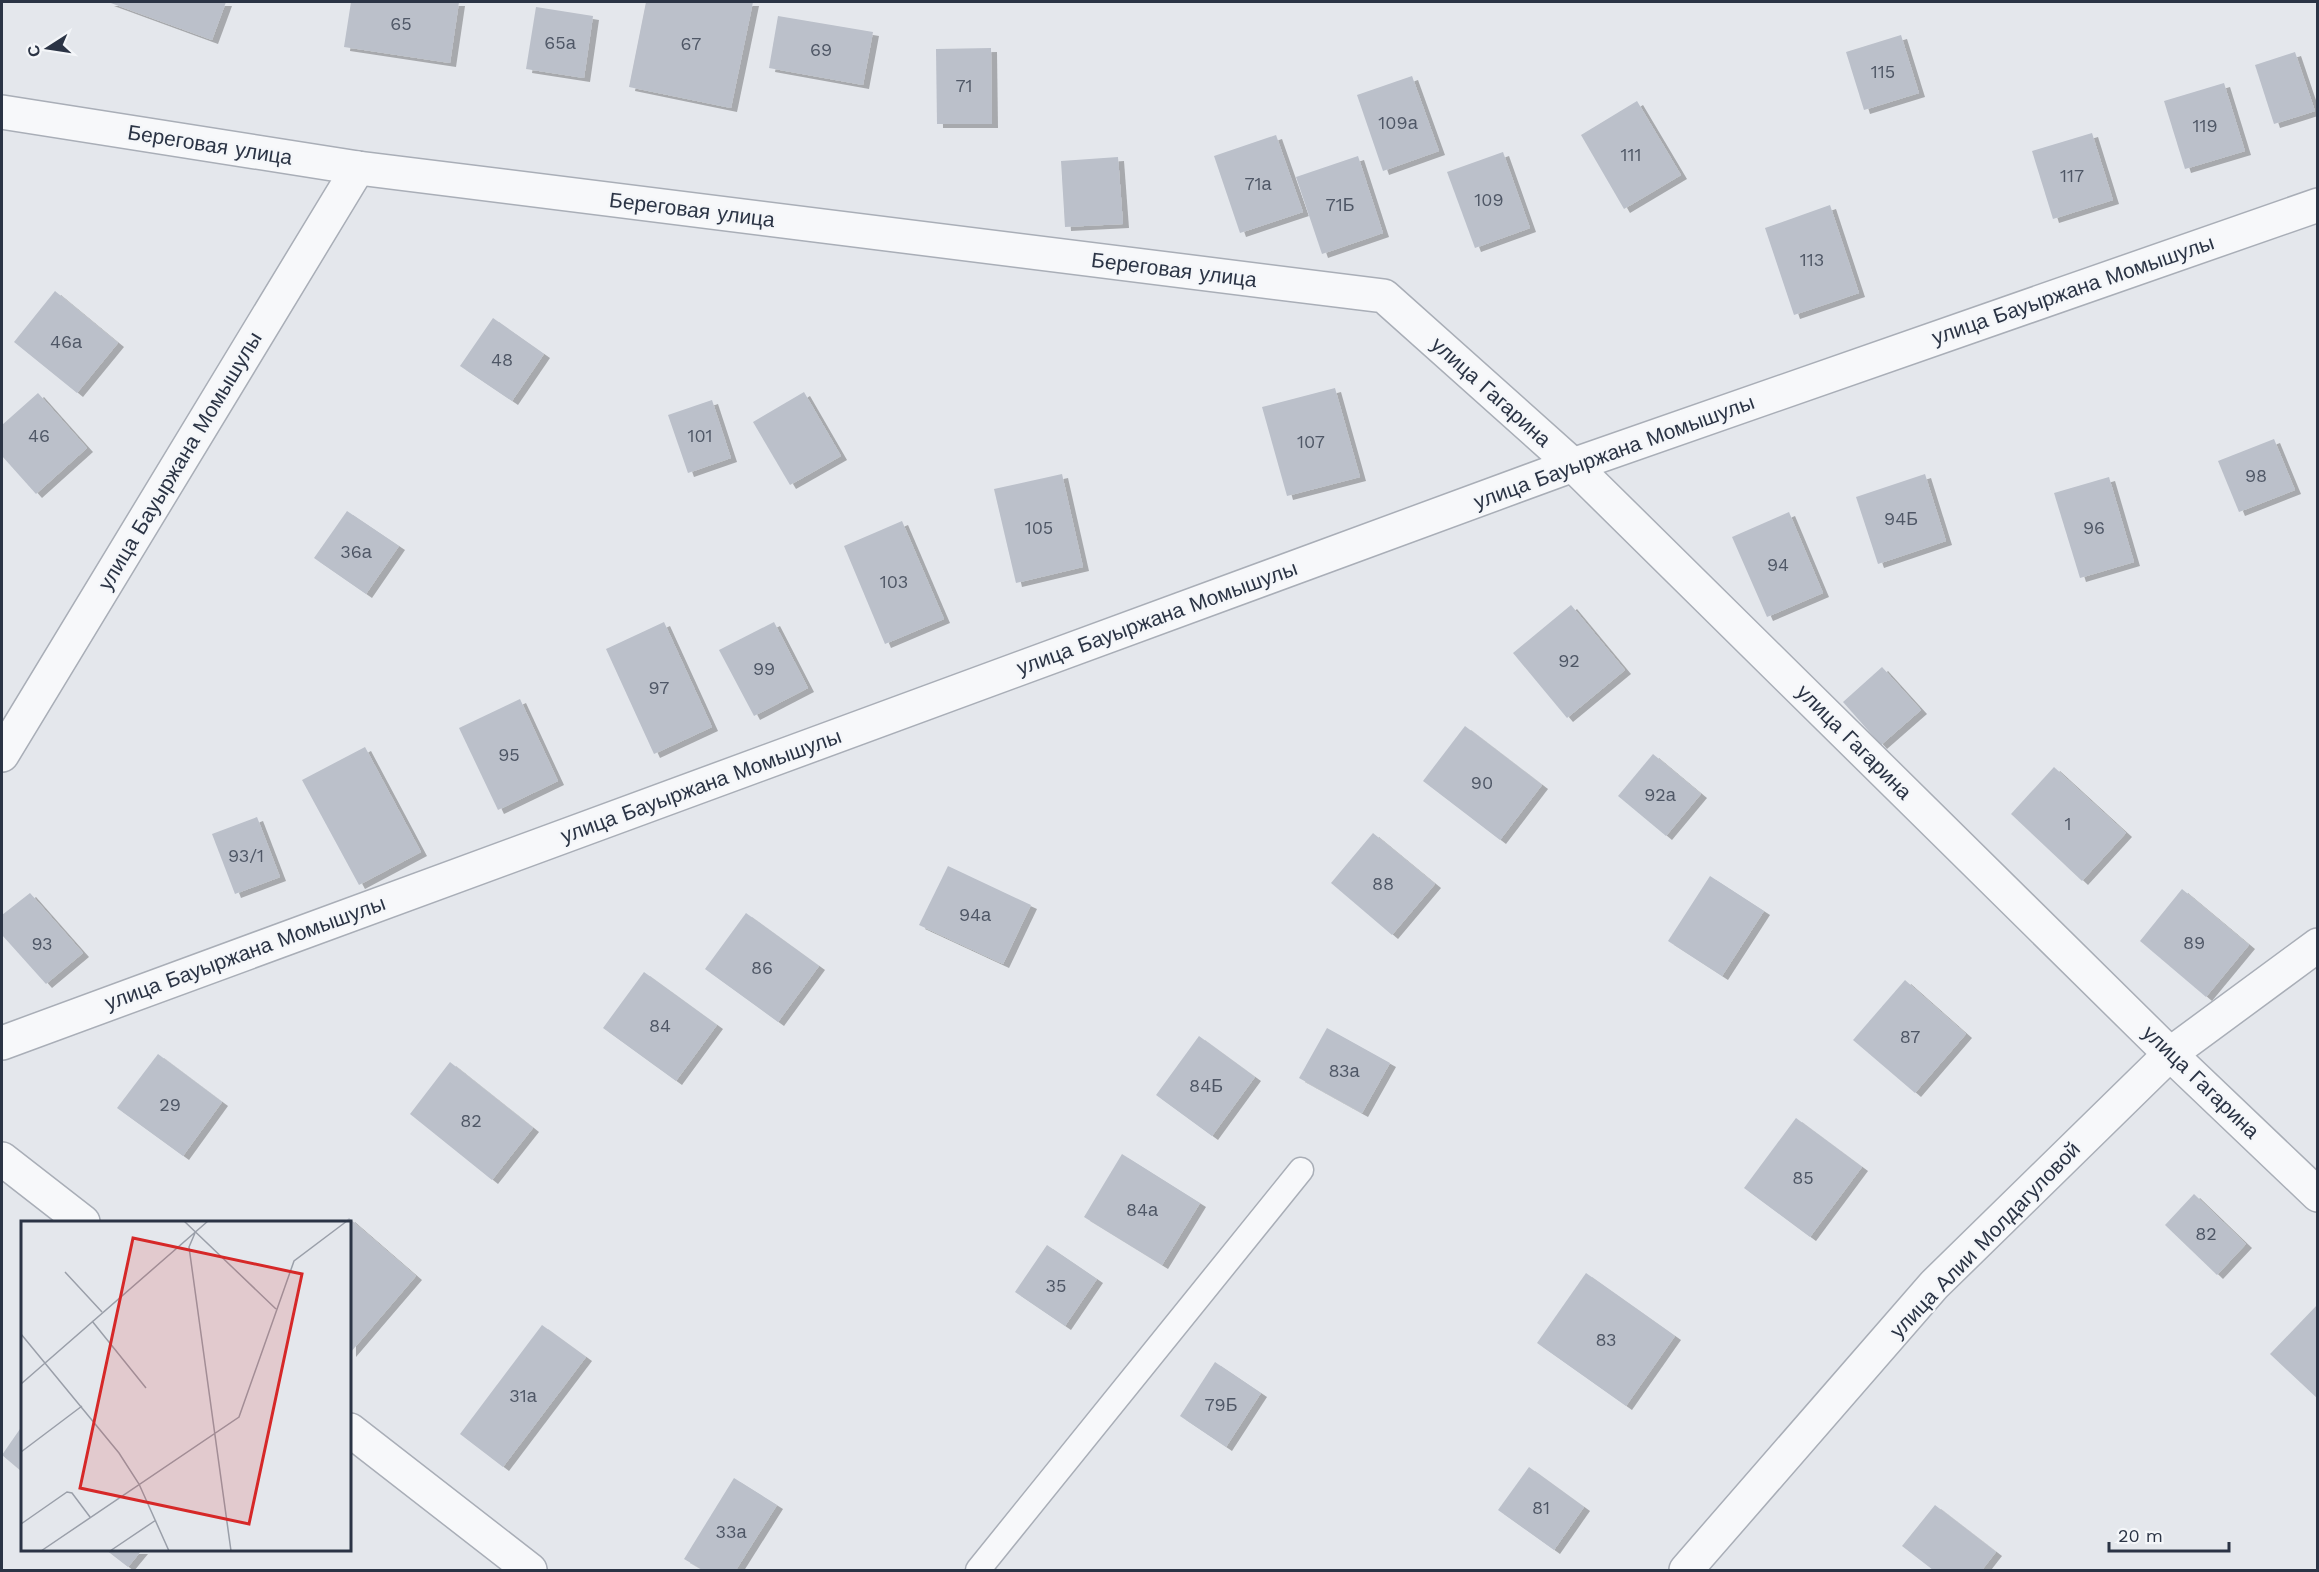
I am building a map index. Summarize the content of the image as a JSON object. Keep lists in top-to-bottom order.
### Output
{
  "streets": {
    "street": [
      "Береговая улица",
      "улица Бауыржана Момышулы",
      "улица Гагарина",
      "улица Алии Молдагуловой"
    ]
  },
  "crossings": [
    ["Береговая улица", "улица Бауыржана Момышулы"],
    ["Береговая улица", "улица Гагарина"],
    ["улица Бауыржана Момышулы", "улица Гагарина"],
    ["улица Гагарина", "улица Алии Молдагуловой"]
  ],
  "house_numbers": [
    "65",
    "65а",
    "67",
    "69",
    "115",
    "71",
    "109а",
    "119",
    "111",
    "117",
    "71а",
    "109",
    "71Б",
    "113",
    "46а",
    "48",
    "46",
    "101",
    "107",
    "98",
    "94Б",
    "105",
    "96",
    "36а",
    "94",
    "103",
    "92",
    "99",
    "97",
    "95",
    "90",
    "92а",
    "1",
    "93/1",
    "88",
    "94а",
    "89",
    "93",
    "86",
    "84",
    "87",
    "83а",
    "84Б",
    "29",
    "82",
    "85",
    "84а",
    "82",
    "35",
    "83",
    "31а",
    "79Б",
    "81",
    "33а"
  ],
  "scale_bar": "20 m",
  "north": "left"
}
